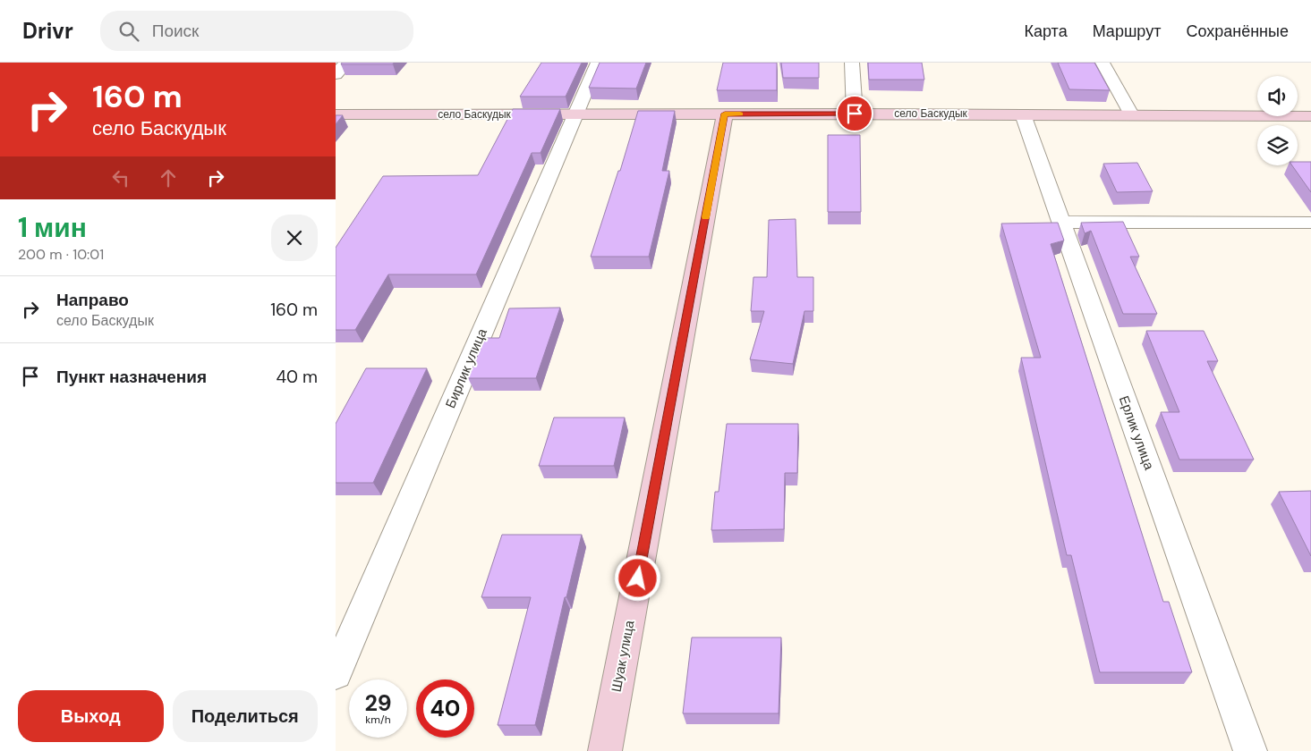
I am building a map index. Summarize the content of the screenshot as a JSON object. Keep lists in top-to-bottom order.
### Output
{
  "streets": {
    "street": [
      "село Баскудык",
      "Бирлик улица",
      "Ерлик улица",
      "Шуак улица"
    ]
  },
  "crossings": [
    ["село Баскудык", "Бирлик улица"],
    ["село Баскудык", "Ерлик улица"],
    ["село Баскудык", "Шуак улица"]
  ],
  "page": {
    "header": "Drivr",
    "search": "Поиск",
    "nav": ["Карта", "Маршрут", "Сохранённые"],
    "turn": ["160 m", "село Баскудык"],
    "heading": ["1 мин", "200 m · 10:01"],
    "list": [
      {
        "name": "Направо",
        "note": "село Баскудык",
        "value": "160 m"
      },
      {
        "name": "Пункт назначения",
        "value": "40 m"
      }
    ],
    "speed": "29 km/h",
    "limit": "40",
    "buttons": ["Выход", "Поделиться"]
  }
}
